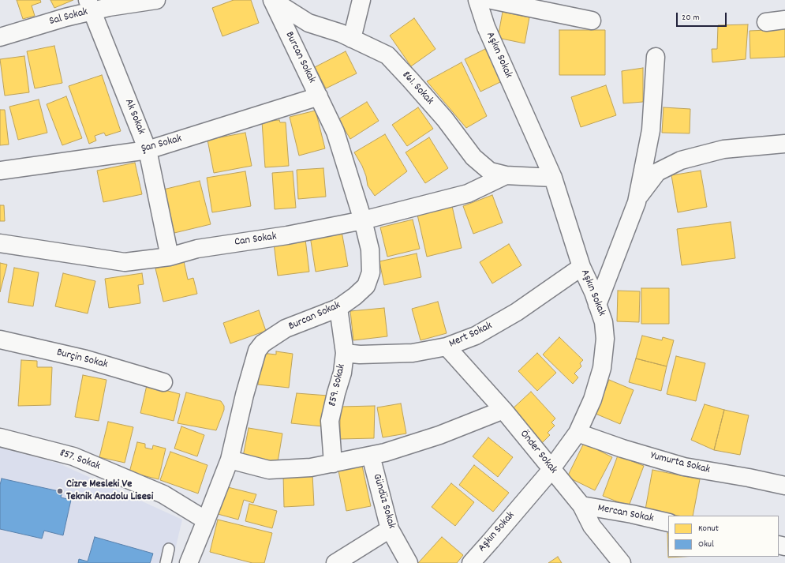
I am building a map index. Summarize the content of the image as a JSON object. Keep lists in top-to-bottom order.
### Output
{
  "streets": {
    "street": [
      "Sal Sokak",
      "Aşkın Sokak",
      "Burcan Sokak",
      "861. Sokak",
      "Ak Sokak",
      "Şan Sokak",
      "Can Sokak",
      "Mert Sokak",
      "Burçin Sokak",
      "859. Sokak",
      "Önder Sokak",
      "857. Sokak",
      "Yumurta Sokak",
      "Gündüz Sokak",
      "Mercan Sokak"
    ]
  },
  "crossings": [
    ["Sal Sokak", "Ak Sokak"],
    ["Aşkın Sokak", "861. Sokak"],
    ["Aşkın Sokak", "Mert Sokak"],
    ["Aşkın Sokak", "Önder Sokak"],
    ["Aşkın Sokak", "Yumurta Sokak"],
    ["Burcan Sokak", "861. Sokak"],
    ["Burcan Sokak", "Şan Sokak"],
    ["Burcan Sokak", "Can Sokak"],
    ["Burcan Sokak", "859. Sokak"],
    ["Burcan Sokak", "857. Sokak"],
    ["861. Sokak", "Can Sokak"],
    ["Ak Sokak", "Şan Sokak"],
    ["Ak Sokak", "Can Sokak"],
    ["Mert Sokak", "859. Sokak"],
    ["Mert Sokak", "Önder Sokak"],
    ["Önder Sokak", "Mercan Sokak"]
  ],
  "places": ["Cizre Mesleki Ve Teknik Anadolu Lisesi"],
  "legend": ["Konut", "Okul"],
  "scale_bar": "20 m"
}
